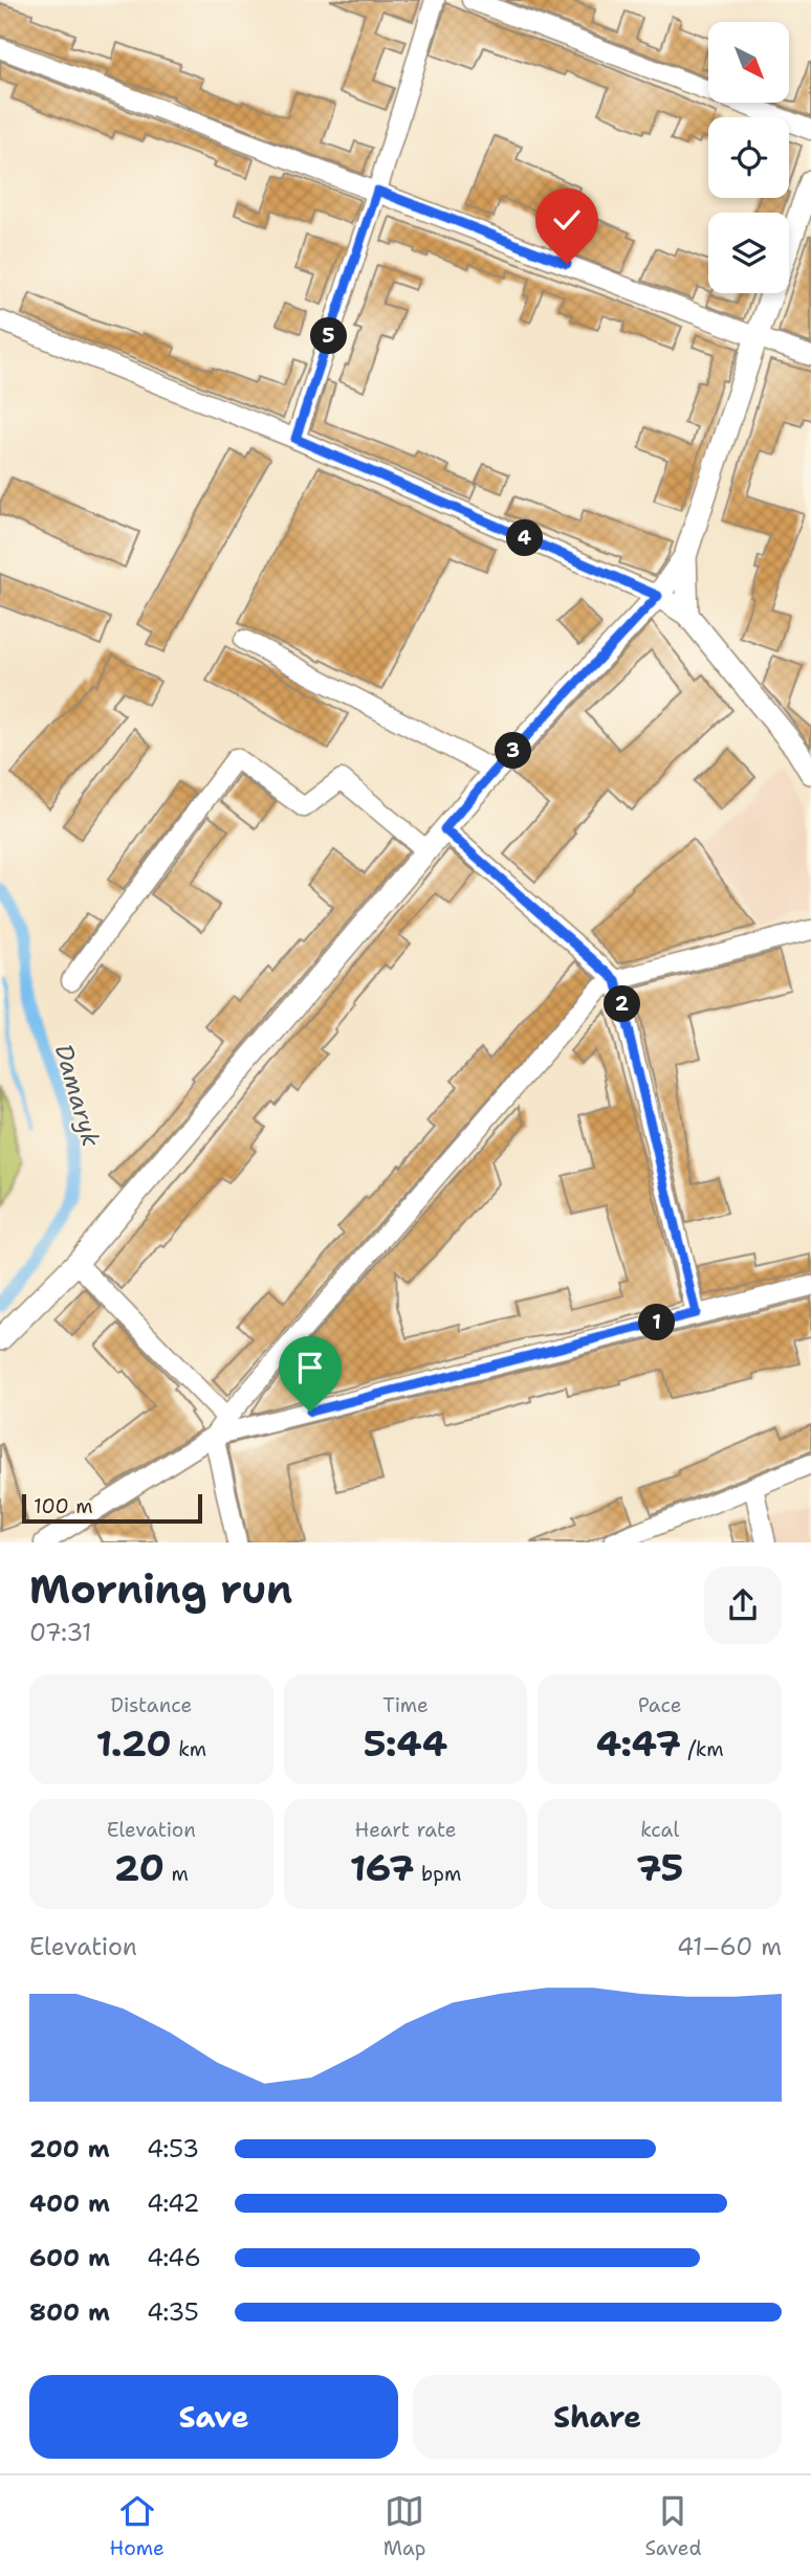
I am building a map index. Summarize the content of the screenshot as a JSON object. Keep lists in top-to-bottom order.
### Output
{
  "water": ["Damaryk"],
  "scale_bar": "100 m",
  "north": "bottom right",
  "page": {
    "pins": [
      "5",
      "4",
      "3",
      "2",
      "1"
    ],
    "scale": "100 m",
    "heading": ["Morning run", "07:31"],
    "stats": [
      ["Distance", "1.20 km"],
      ["Time", "5:44"],
      ["Pace", "4:47 /km"],
      ["Elevation", "20 m"],
      ["Heart rate", "167 bpm"],
      ["kcal", "75"]
    ],
    "chart": ["Elevation", "41–60 m"],
    "list": [
      {
        "name": "200 m",
        "note": "4:53"
      },
      {
        "name": "400 m",
        "note": "4:42"
      },
      {
        "name": "600 m",
        "note": "4:46"
      },
      {
        "name": "800 m",
        "note": "4:35"
      }
    ],
    "buttons": ["Save", "Share"],
    "tabs": ["Home", "Map", "Saved"]
  }
}
